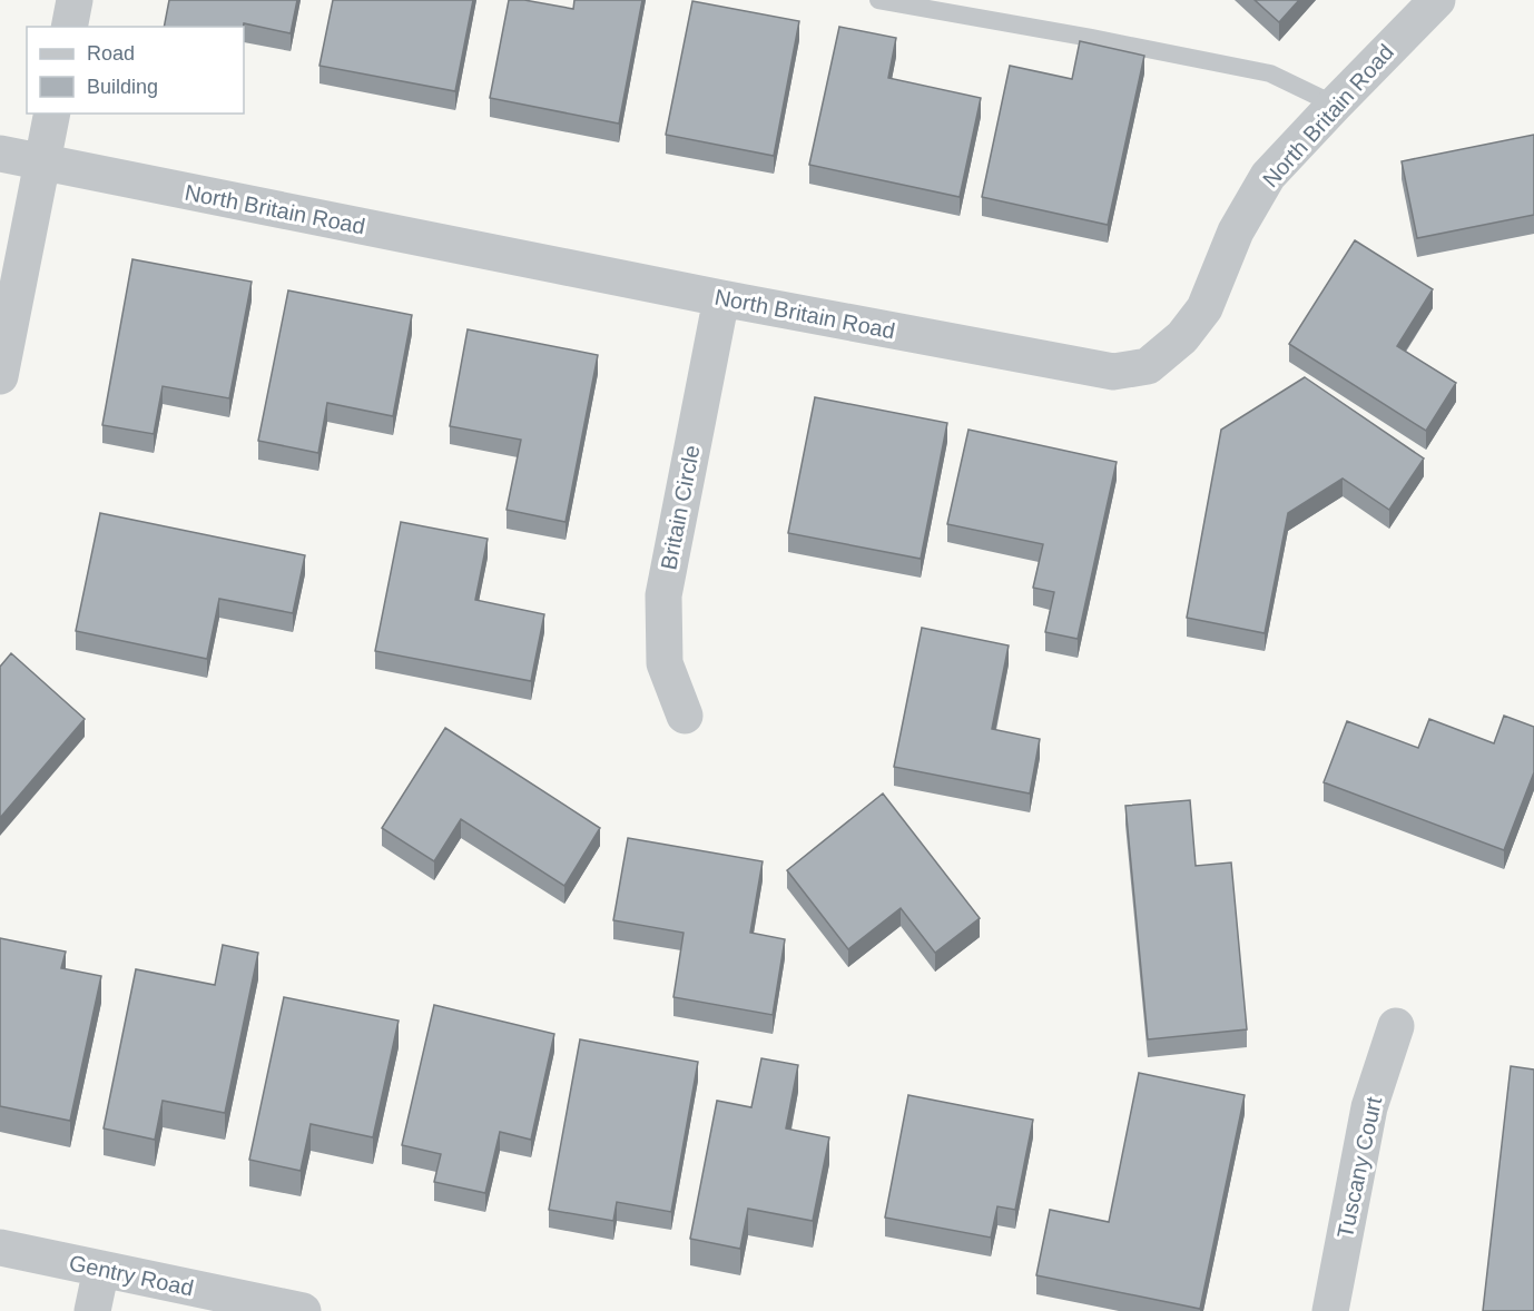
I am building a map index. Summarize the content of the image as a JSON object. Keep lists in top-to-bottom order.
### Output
{
  "streets": {
    "street": [
      "North Britain Road",
      "Britain Circle",
      "Tuscany Court",
      "Gentry Road"
    ]
  },
  "crossings": [
    ["North Britain Road", "Britain Circle"]
  ],
  "legend": ["Road", "Building"]
}
